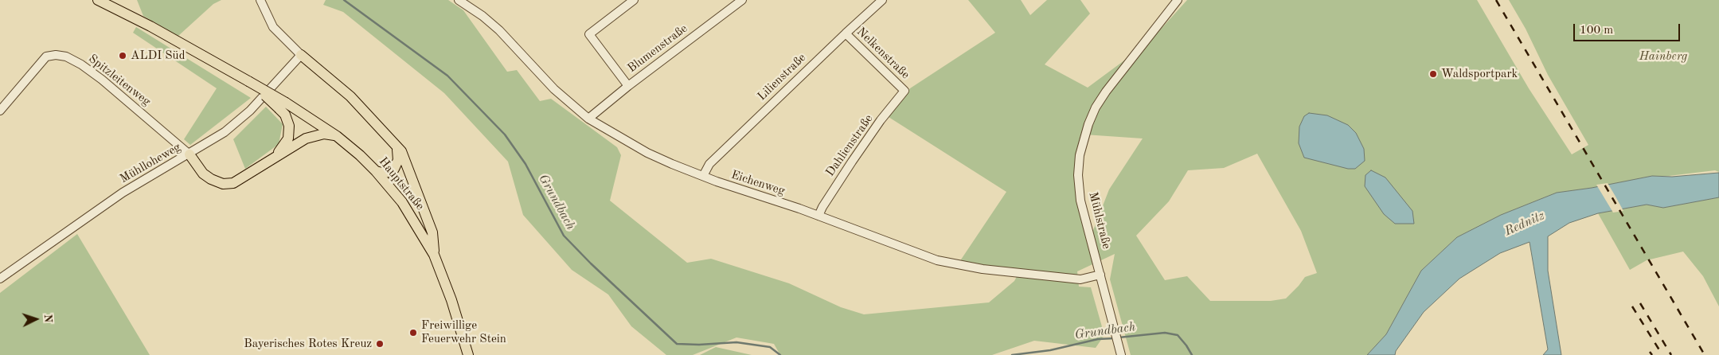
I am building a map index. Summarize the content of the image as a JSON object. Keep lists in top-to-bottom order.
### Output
{
  "streets": {
    "main road": ["Hauptstraße"],
    "street": [
      "Blumenstraße",
      "Nelkenstraße",
      "Lilienstraße",
      "Spitzleitenweg",
      "Dahlienstraße",
      "Mühlloheweg",
      "Eichenweg",
      "Mühlstraße"
    ]
  },
  "crossings": [
    ["Blumenstraße", "Eichenweg"],
    ["Nelkenstraße", "Lilienstraße"],
    ["Nelkenstraße", "Dahlienstraße"],
    ["Lilienstraße", "Eichenweg"],
    ["Spitzleitenweg", "Mühlloheweg"],
    ["Dahlienstraße", "Eichenweg"],
    ["Eichenweg", "Mühlstraße"]
  ],
  "water": ["Grundbach", "Rednitz"],
  "parks": ["Hainberg"],
  "places": [
    "ALDI Süd",
    "Waldsportpark",
    "Freiwillige Feuerwehr Stein",
    "Bayerisches Rotes Kreuz"
  ],
  "scale_bar": "100 m",
  "north": "right"
}
